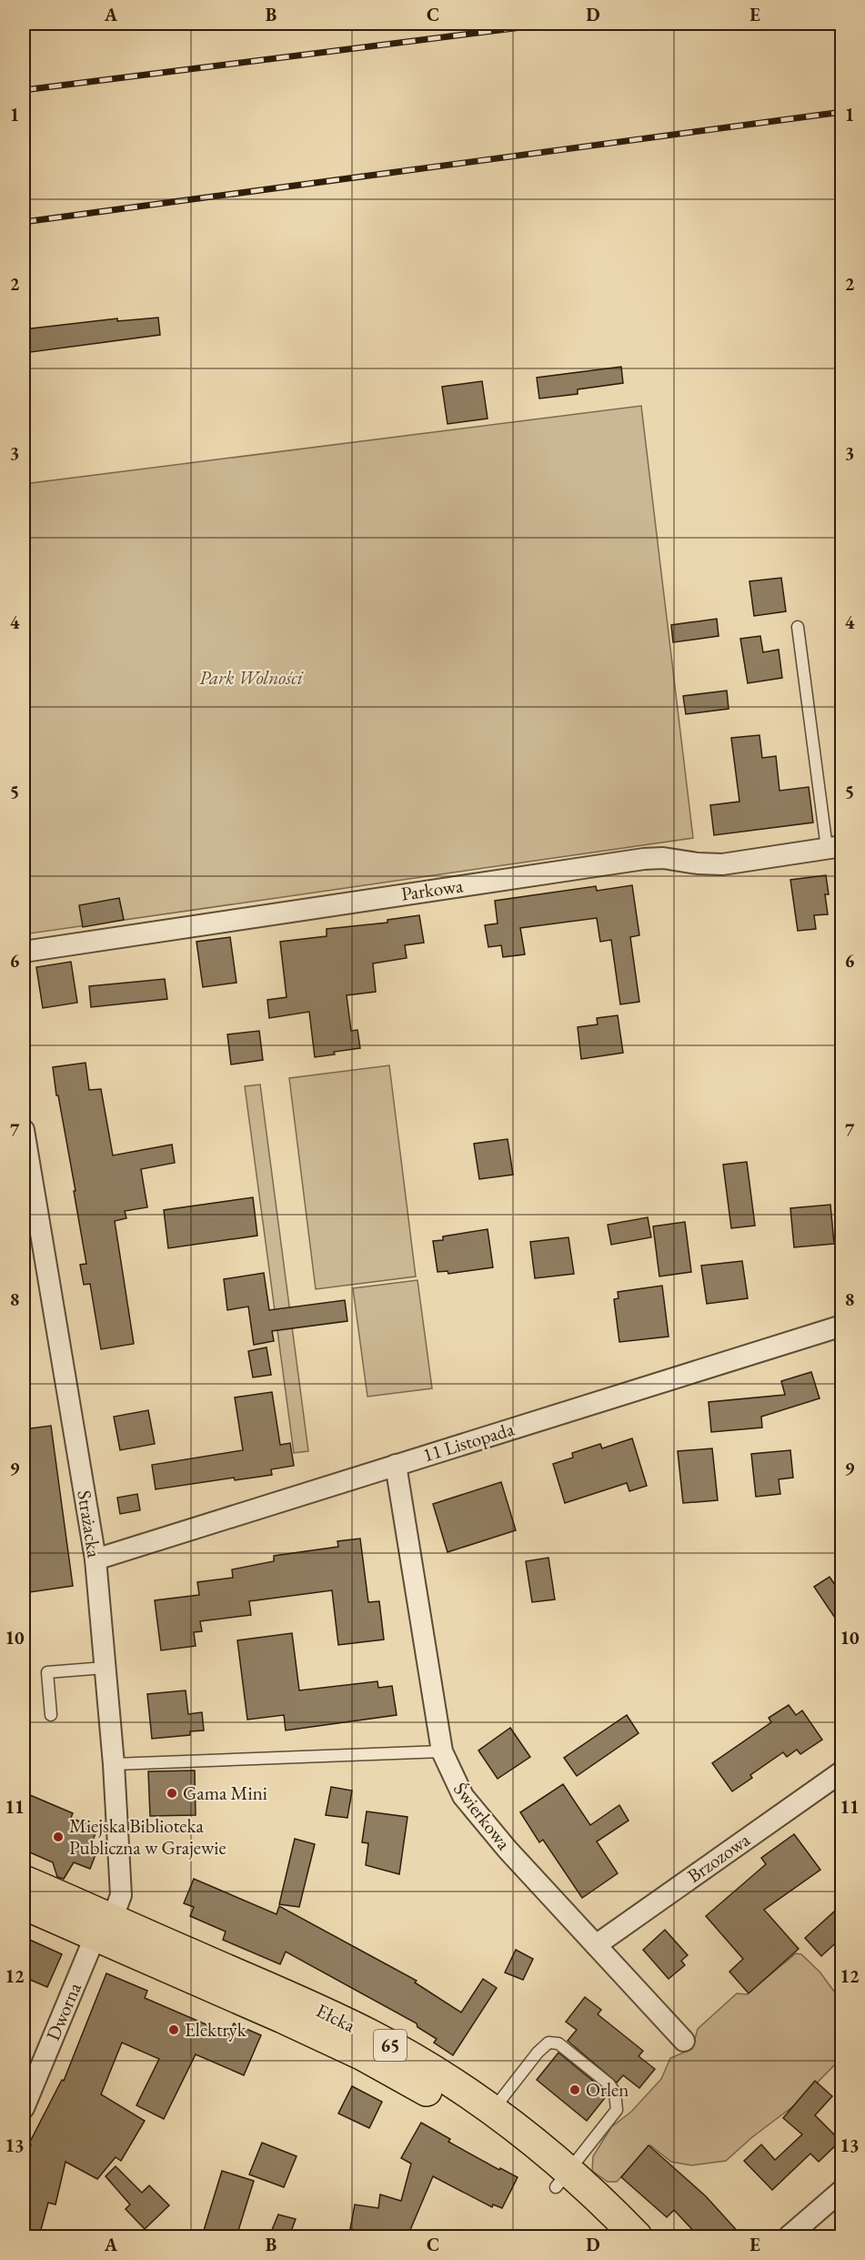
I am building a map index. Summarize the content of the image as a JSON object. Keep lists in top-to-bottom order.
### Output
{
  "streets": {
    "main road": ["Ełcka", "65"],
    "street": [
      "Parkowa",
      "11 Listopada",
      "Strażacka",
      "Świerkowa",
      "Brzozowa",
      "Dworna"
    ]
  },
  "crossings": [
    ["11 Listopada", "Strażacka"],
    ["11 Listopada", "Świerkowa"],
    ["Strażacka", "Dworna"],
    ["Strażacka", "Ełcka"],
    ["Świerkowa", "Brzozowa"],
    ["Dworna", "Ełcka"]
  ],
  "parks": ["Park Wolności"],
  "places": [
    "Gama Mini",
    "Miejska Biblioteka Publiczna w Grajewie",
    "Elektryk",
    "Orlen"
  ],
  "grid": {
    "columns": [
      "A",
      "B",
      "C",
      "D",
      "E"
    ],
    "rows": [
      "1",
      "2",
      "3",
      "4",
      "5",
      "6",
      "7",
      "8",
      "9",
      "10",
      "11",
      "12",
      "13"
    ]
  }
}
